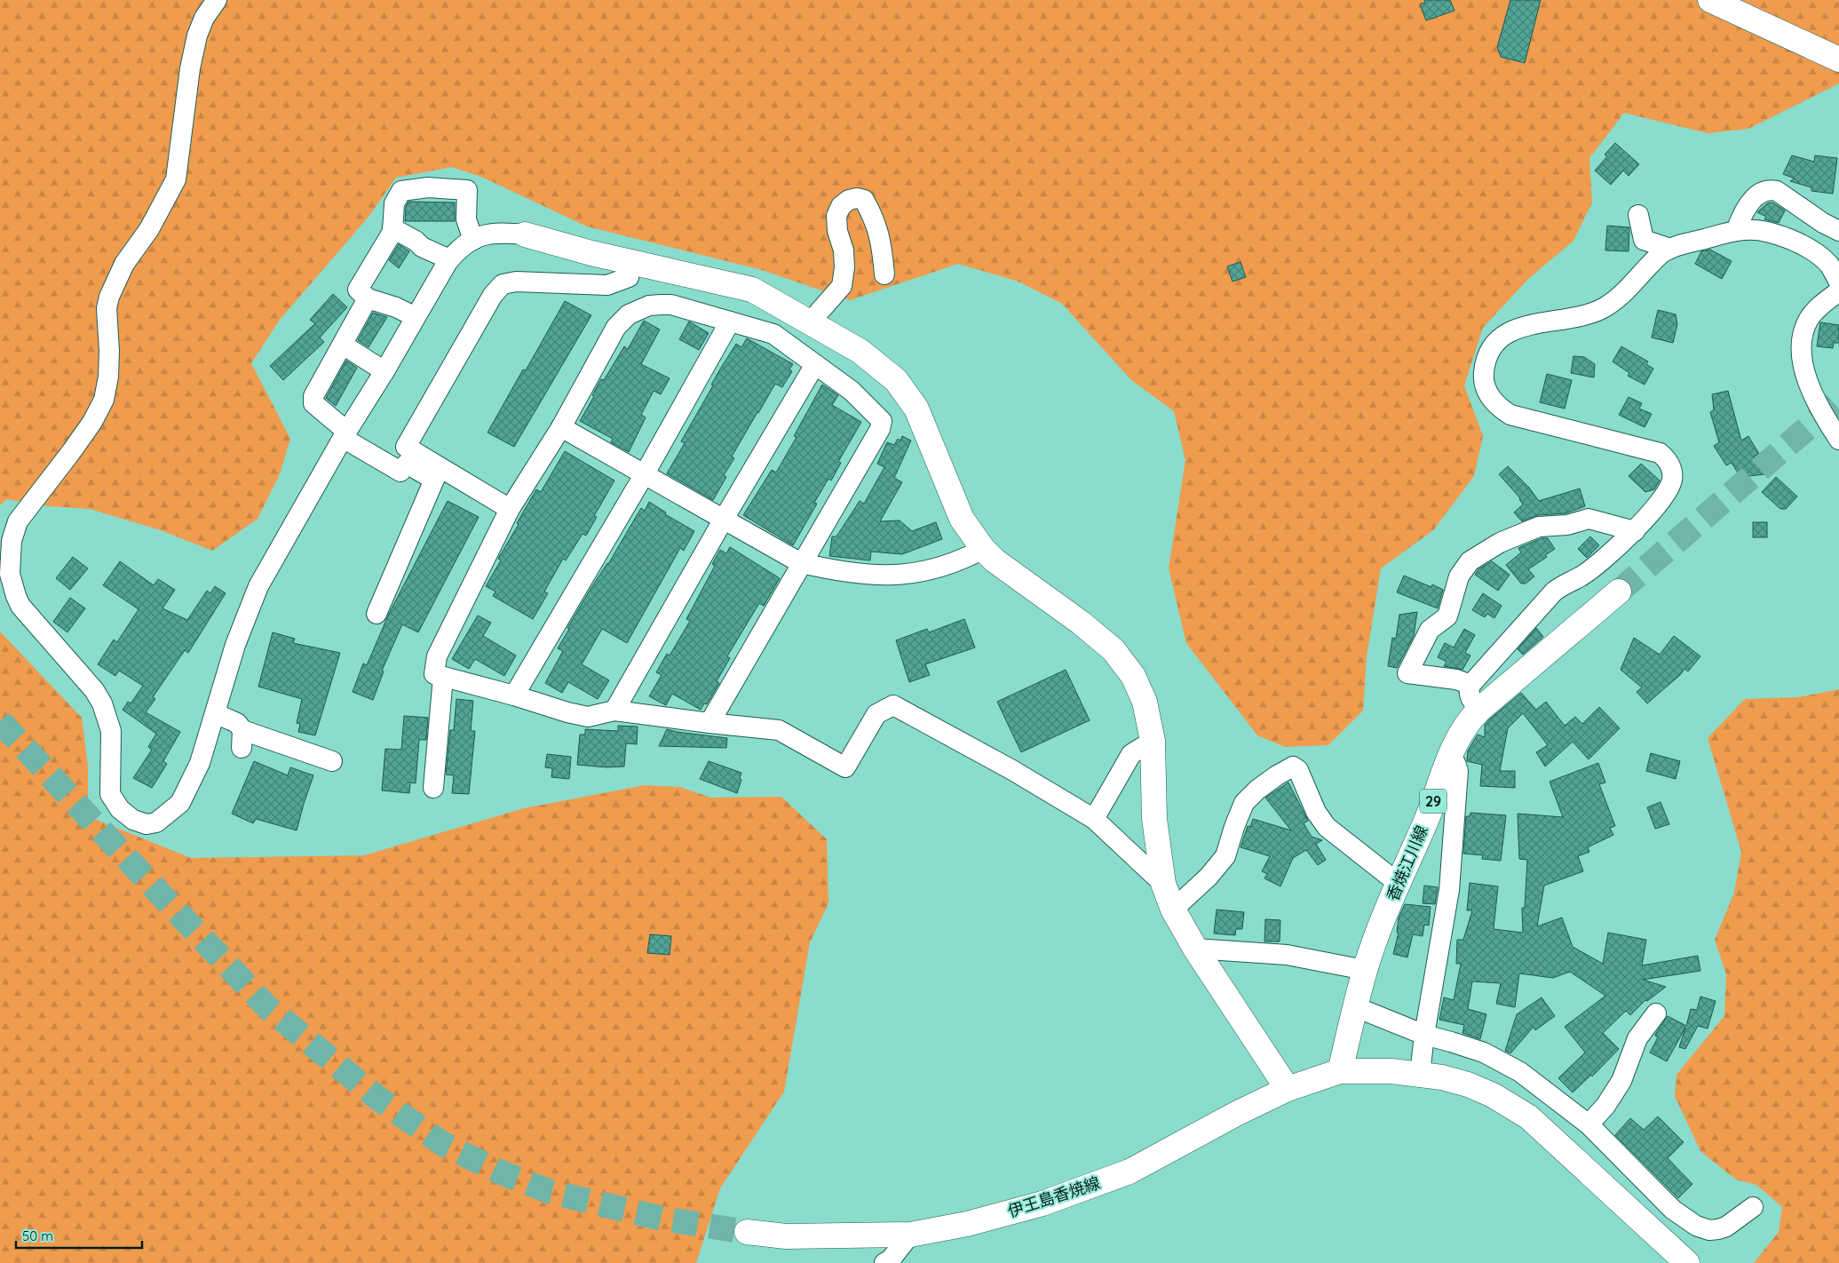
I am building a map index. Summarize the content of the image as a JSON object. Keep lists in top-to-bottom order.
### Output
{
  "streets": {
    "street": ["29", "香焼江川線", "伊王島香焼線"]
  },
  "crossings": [
    ["香焼江川線", "伊王島香焼線"]
  ],
  "scale_bar": "50 m"
}
